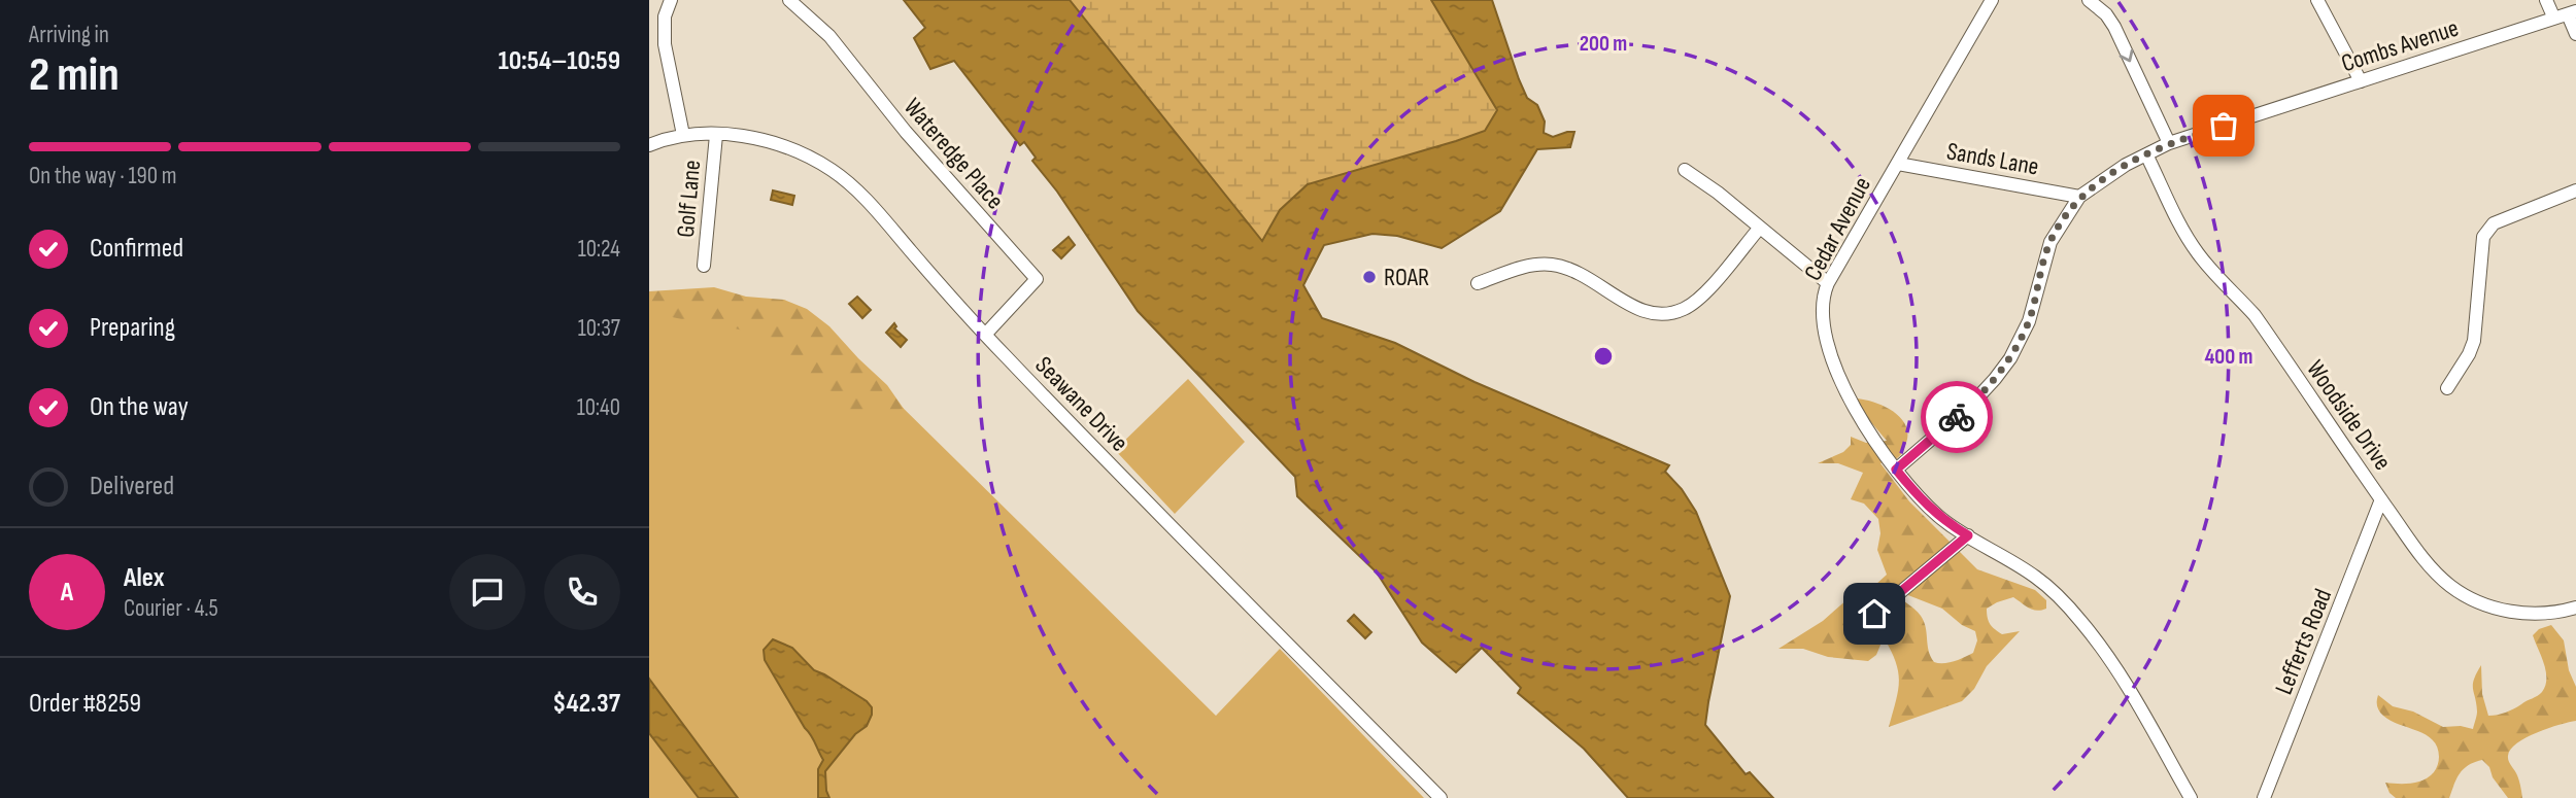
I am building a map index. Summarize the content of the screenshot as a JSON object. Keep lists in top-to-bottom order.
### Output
{
  "streets": {
    "street": [
      "Combs Avenue",
      "Wateredge Place",
      "Sands Lane",
      "Golf Lane",
      "Cedar Avenue",
      "Seawane Drive",
      "Woodside Drive",
      "Lefferts Road"
    ]
  },
  "crossings": [
    ["Combs Avenue", "Sands Lane"],
    ["Combs Avenue", "Woodside Drive"],
    ["Wateredge Place", "Seawane Drive"],
    ["Sands Lane", "Cedar Avenue"],
    ["Golf Lane", "Seawane Drive"],
    ["Woodside Drive", "Lefferts Road"]
  ],
  "places": ["ROAR"],
  "page": {
    "heading": ["2 min", "Arriving in", "10:54–10:59"],
    "panel": [
      "Alex",
      "Courier · 4.5",
      "Order #8259",
      "$42.37"
    ],
    "bar": "On the way · 190 m",
    "list": [
      ["Confirmed", "10:24"],
      ["Preparing", "10:37"],
      ["On the way", "10:40"],
      "Delivered"
    ],
    "round": "A"
  },
  "rings": ["200 m", "400 m"]
}
